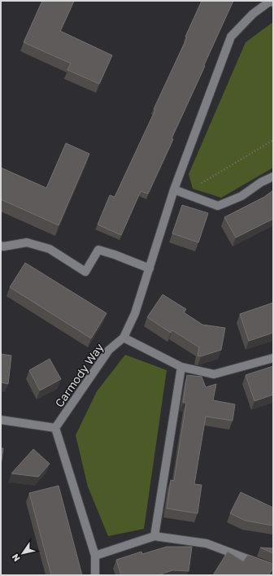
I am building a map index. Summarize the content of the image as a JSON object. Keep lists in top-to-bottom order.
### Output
{
  "streets": {
    "street": ["Carmody Way"]
  },
  "north": "bottom left"
}
